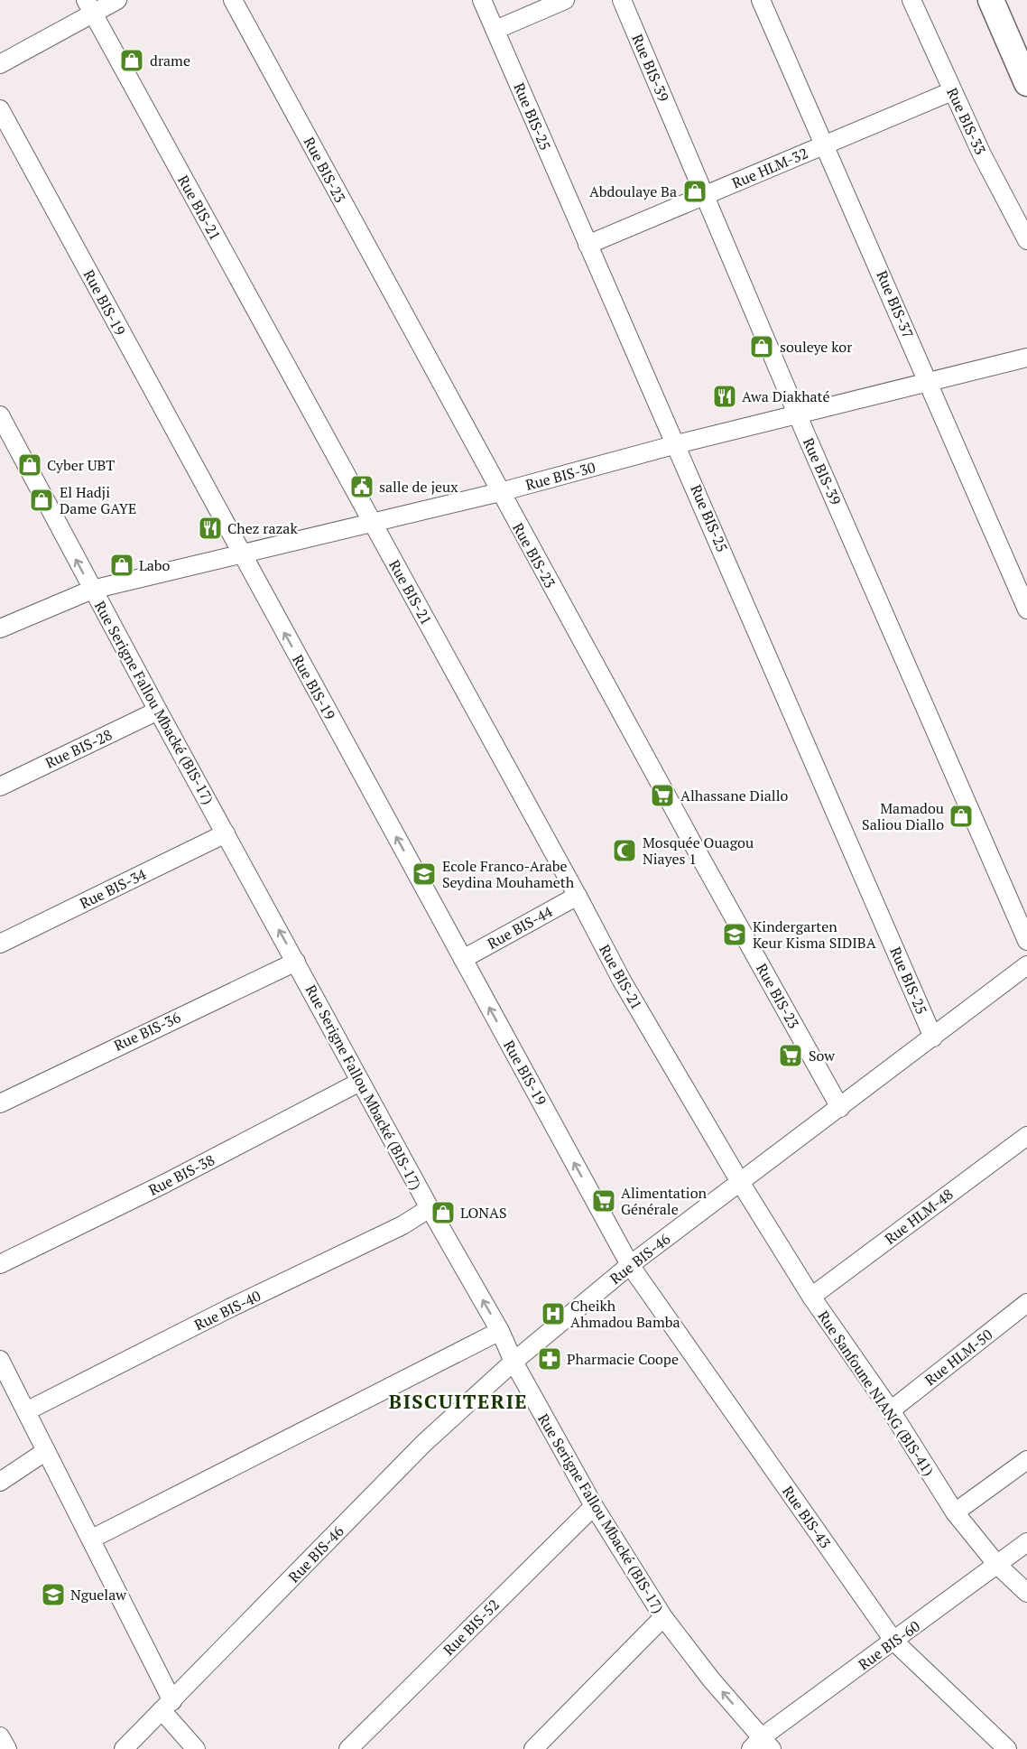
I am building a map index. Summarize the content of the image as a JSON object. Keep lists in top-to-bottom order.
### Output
{
  "streets": {
    "street": [
      "Rue BIS-39",
      "Rue BIS-25",
      "Rue BIS-33",
      "Rue HLM-32",
      "Rue BIS-23",
      "Rue BIS-21",
      "Rue BIS-19",
      "Rue BIS-37",
      "Rue BIS-30",
      "Rue Serigne Fallou Mbacké (BIS-17)",
      "Rue BIS-28",
      "Rue BIS-34",
      "Rue BIS-44",
      "Rue BIS-36",
      "Rue BIS-38",
      "Rue HLM-48",
      "Rue BIS-46",
      "Rue BIS-40",
      "Rue HLM-50",
      "Rue Sanfoune NIANG (BIS-41)",
      "Rue BIS-43",
      "Rue BIS-52",
      "Rue BIS-60"
    ]
  },
  "crossings": [
    ["Rue BIS-39", "Rue HLM-32"],
    ["Rue BIS-39", "Rue BIS-30"],
    ["Rue BIS-25", "Rue HLM-32"],
    ["Rue BIS-25", "Rue BIS-30"],
    ["Rue BIS-25", "Rue BIS-46"],
    ["Rue BIS-33", "Rue HLM-32"],
    ["Rue HLM-32", "Rue BIS-37"],
    ["Rue BIS-23", "Rue BIS-30"],
    ["Rue BIS-23", "Rue BIS-46"],
    ["Rue BIS-21", "Rue BIS-30"],
    ["Rue BIS-21", "Rue BIS-44"],
    ["Rue BIS-21", "Rue BIS-46"],
    ["Rue BIS-21", "Rue Sanfoune NIANG (BIS-41)"],
    ["Rue BIS-19", "Rue BIS-30"],
    ["Rue BIS-19", "Rue BIS-44"],
    ["Rue BIS-19", "Rue BIS-46"],
    ["Rue BIS-19", "Rue BIS-43"],
    ["Rue BIS-37", "Rue BIS-30"],
    ["Rue BIS-30", "Rue Serigne Fallou Mbacké (BIS-17)"],
    ["Rue Serigne Fallou Mbacké (BIS-17)", "Rue BIS-28"],
    ["Rue Serigne Fallou Mbacké (BIS-17)", "Rue BIS-34"],
    ["Rue Serigne Fallou Mbacké (BIS-17)", "Rue BIS-36"],
    ["Rue Serigne Fallou Mbacké (BIS-17)", "Rue BIS-38"],
    ["Rue Serigne Fallou Mbacké (BIS-17)", "Rue BIS-46"],
    ["Rue Serigne Fallou Mbacké (BIS-17)", "Rue BIS-40"],
    ["Rue Serigne Fallou Mbacké (BIS-17)", "Rue BIS-52"],
    ["Rue Serigne Fallou Mbacké (BIS-17)", "Rue BIS-60"],
    ["Rue HLM-48", "Rue Sanfoune NIANG (BIS-41)"],
    ["Rue BIS-46", "Rue Sanfoune NIANG (BIS-41)"],
    ["Rue BIS-46", "Rue BIS-43"],
    ["Rue HLM-50", "Rue Sanfoune NIANG (BIS-41)"],
    ["Rue Sanfoune NIANG (BIS-41)", "Rue BIS-60"],
    ["Rue BIS-43", "Rue BIS-60"]
  ],
  "one_way": ["Rue BIS-19", "Rue Serigne Fallou Mbacké (BIS-17)"],
  "districts": ["BISCUITERIE"],
  "places": {
    "shop": [
      "drame",
      "Abdoulaye Ba",
      "souleye kor",
      "Cyber UBT",
      "El Hadji Dame GAYE",
      "Labo",
      "Mamadou Saliou Diallo",
      "LONAS"
    ],
    "restaurant": ["Awa Diakhaté", "Chez razak"],
    "public building": ["salle de jeux"],
    "supermarket": ["Alhassane Diallo", "Sow", "Alimentation Générale"],
    "mosque": ["Mosquée Ouagou Niayes 1"],
    "school or university": ["Ecole Franco-Arabe Seydina Mouhameth", "Kindergarten Keur Kisma SIDIBA", "Nguelaw"],
    "hospital": ["Cheikh Ahmadou Bamba"],
    "pharmacy": ["Pharmacie Coope"]
  }
}
